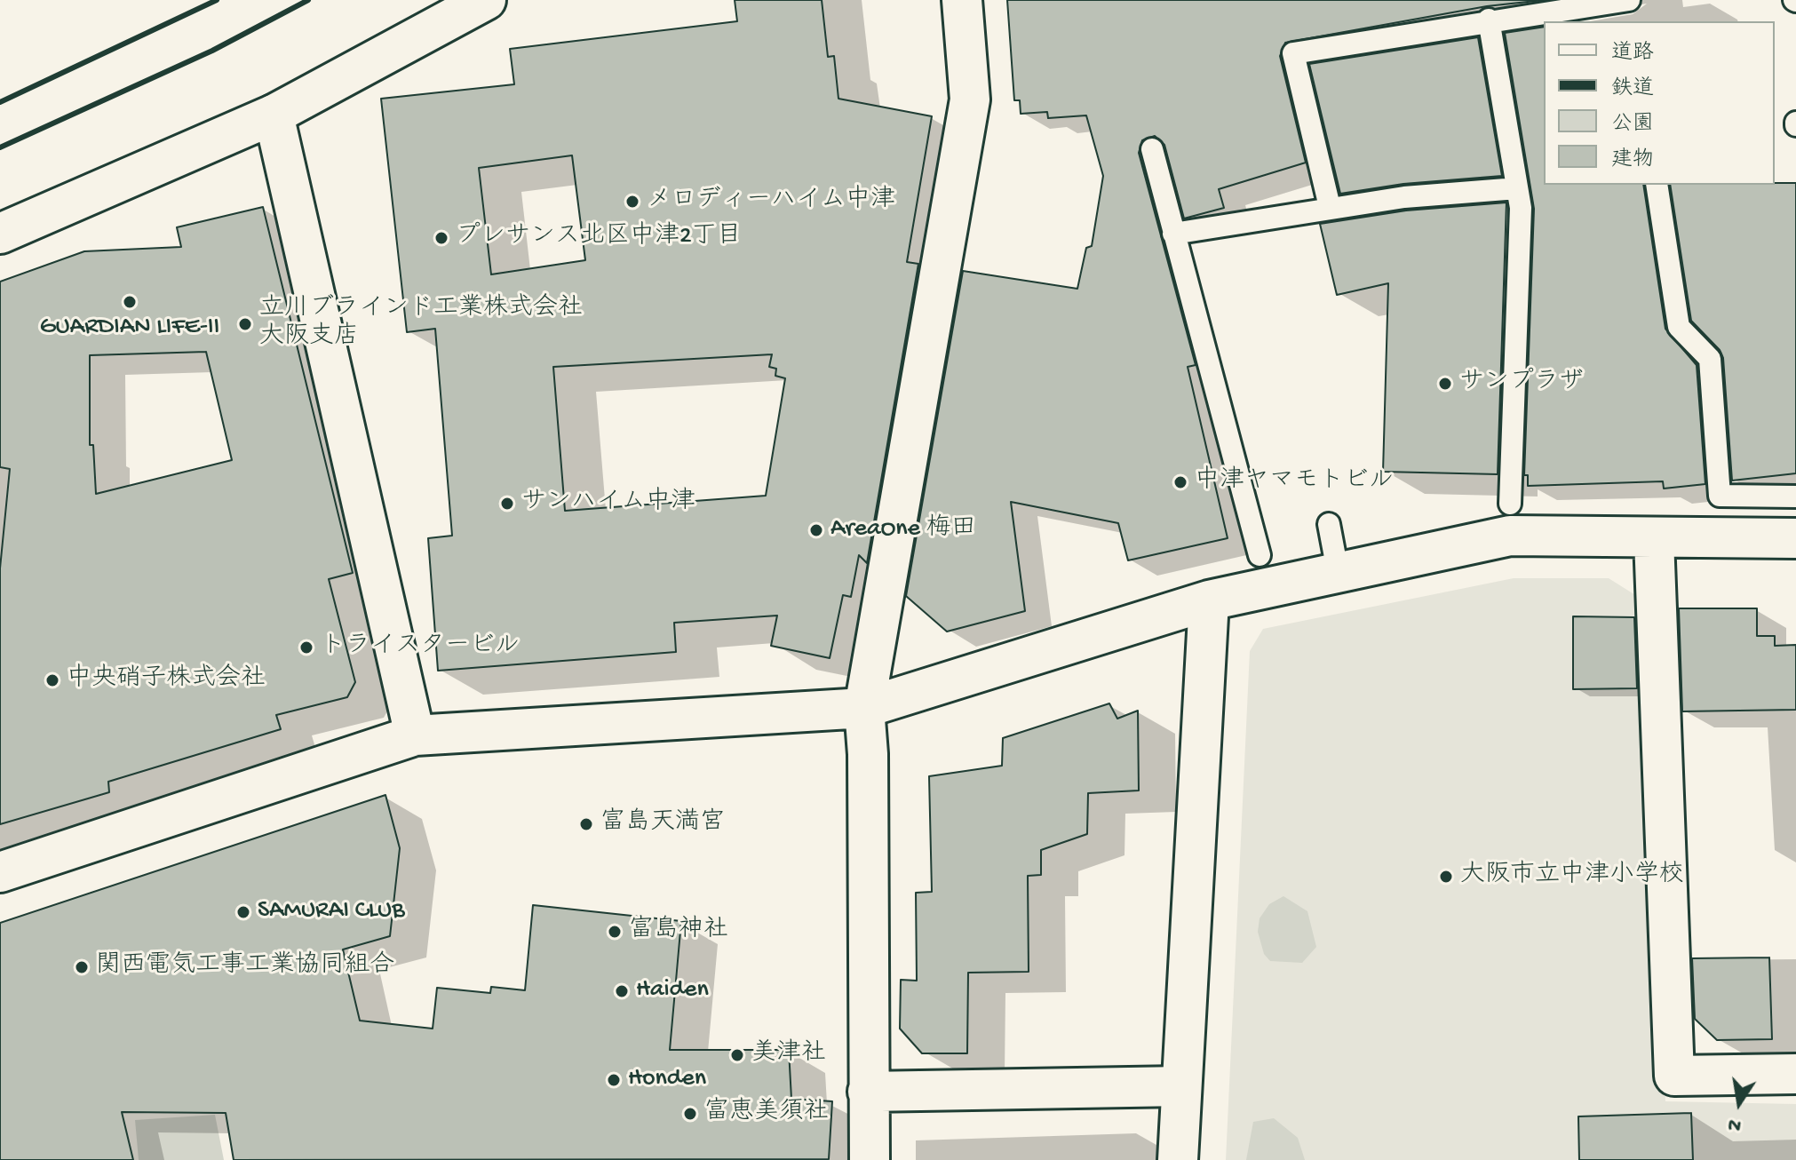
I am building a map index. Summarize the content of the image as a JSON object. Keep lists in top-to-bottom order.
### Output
{
  "places": [
    "メロディーハイム中津",
    "プレサンス北区中津2丁目",
    "GUARDIAN LIFE-II",
    "立川ブラインド工業株式会社 大阪支店",
    "サンプラザ",
    "中津ヤマモトビル",
    "サンハイム中津",
    "AreaOne 梅田",
    "トライスタービル",
    "中央硝子株式会社",
    "富島天満宮",
    "大阪市立中津小学校",
    "SAMURAI CLUB",
    "富島神社",
    "関西電気工事工業協同組合",
    "Haiden",
    "美津社",
    "Honden",
    "富恵美須社"
  ],
  "legend": [
    "道路",
    "鉄道",
    "公園",
    "建物"
  ],
  "north": "bottom"
}
